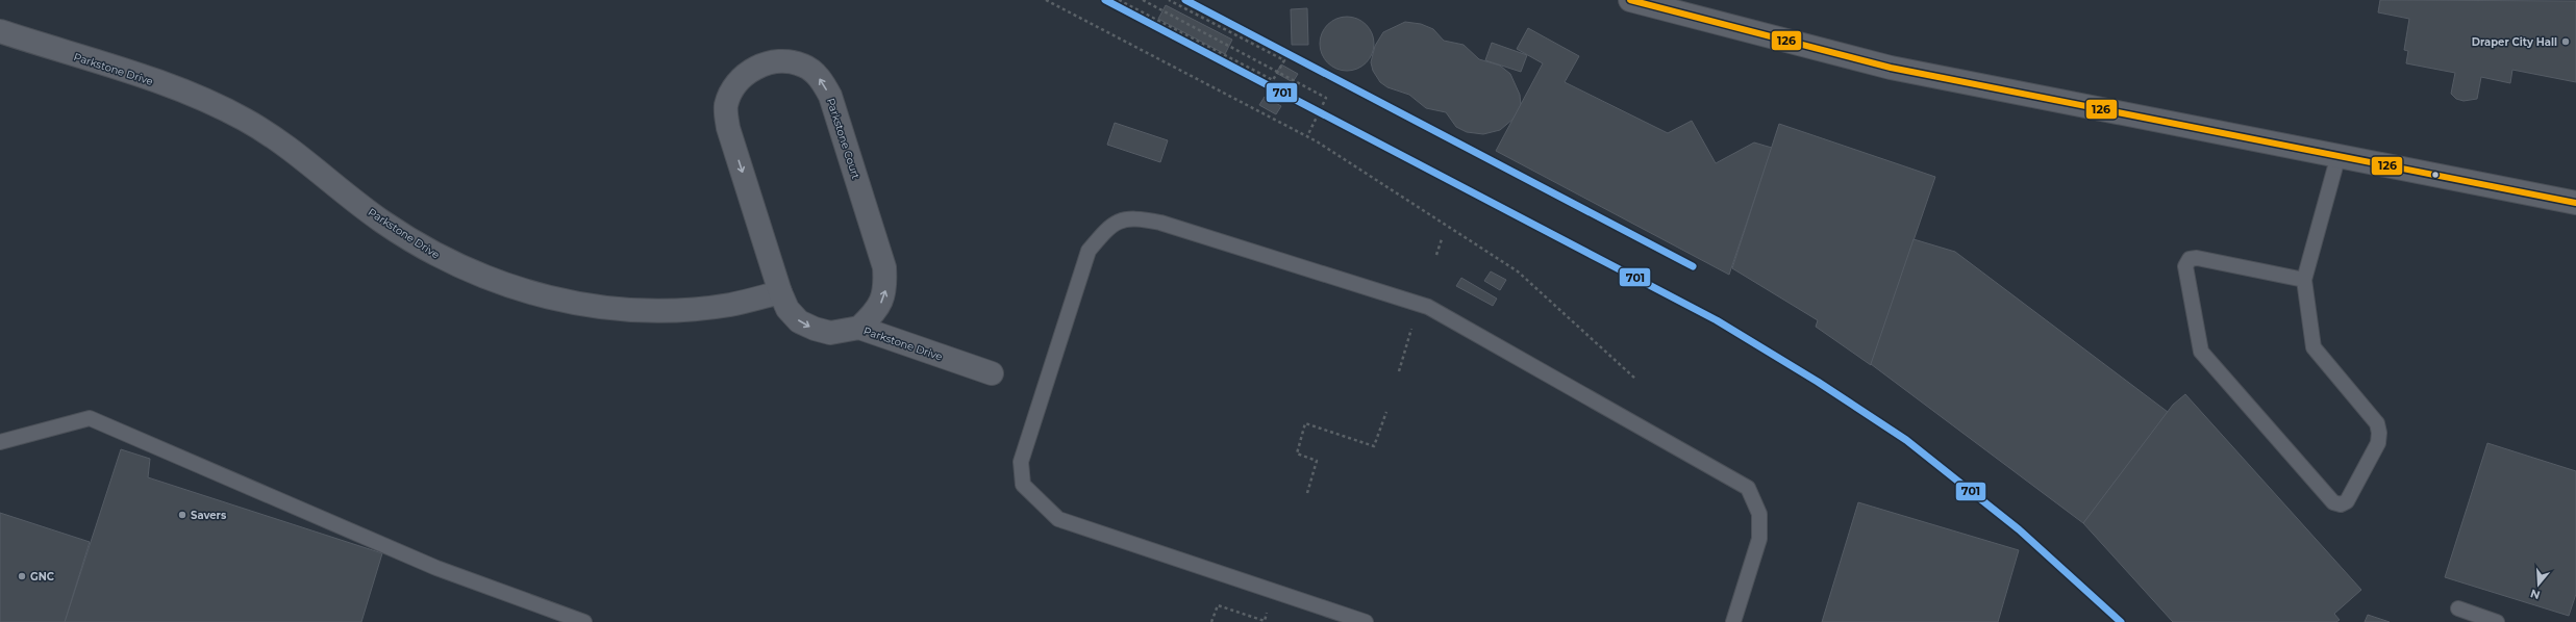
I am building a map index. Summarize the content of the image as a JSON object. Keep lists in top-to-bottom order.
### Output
{
  "streets": {
    "street": ["Parkstone Drive", "Parkstone Court"]
  },
  "crossings": [
    ["Parkstone Drive", "Parkstone Court"]
  ],
  "places": ["Draper City Hall", "Savers", "GNC"],
  "lines": ["transit line 701", "transit line 126"],
  "north": "bottom"
}
